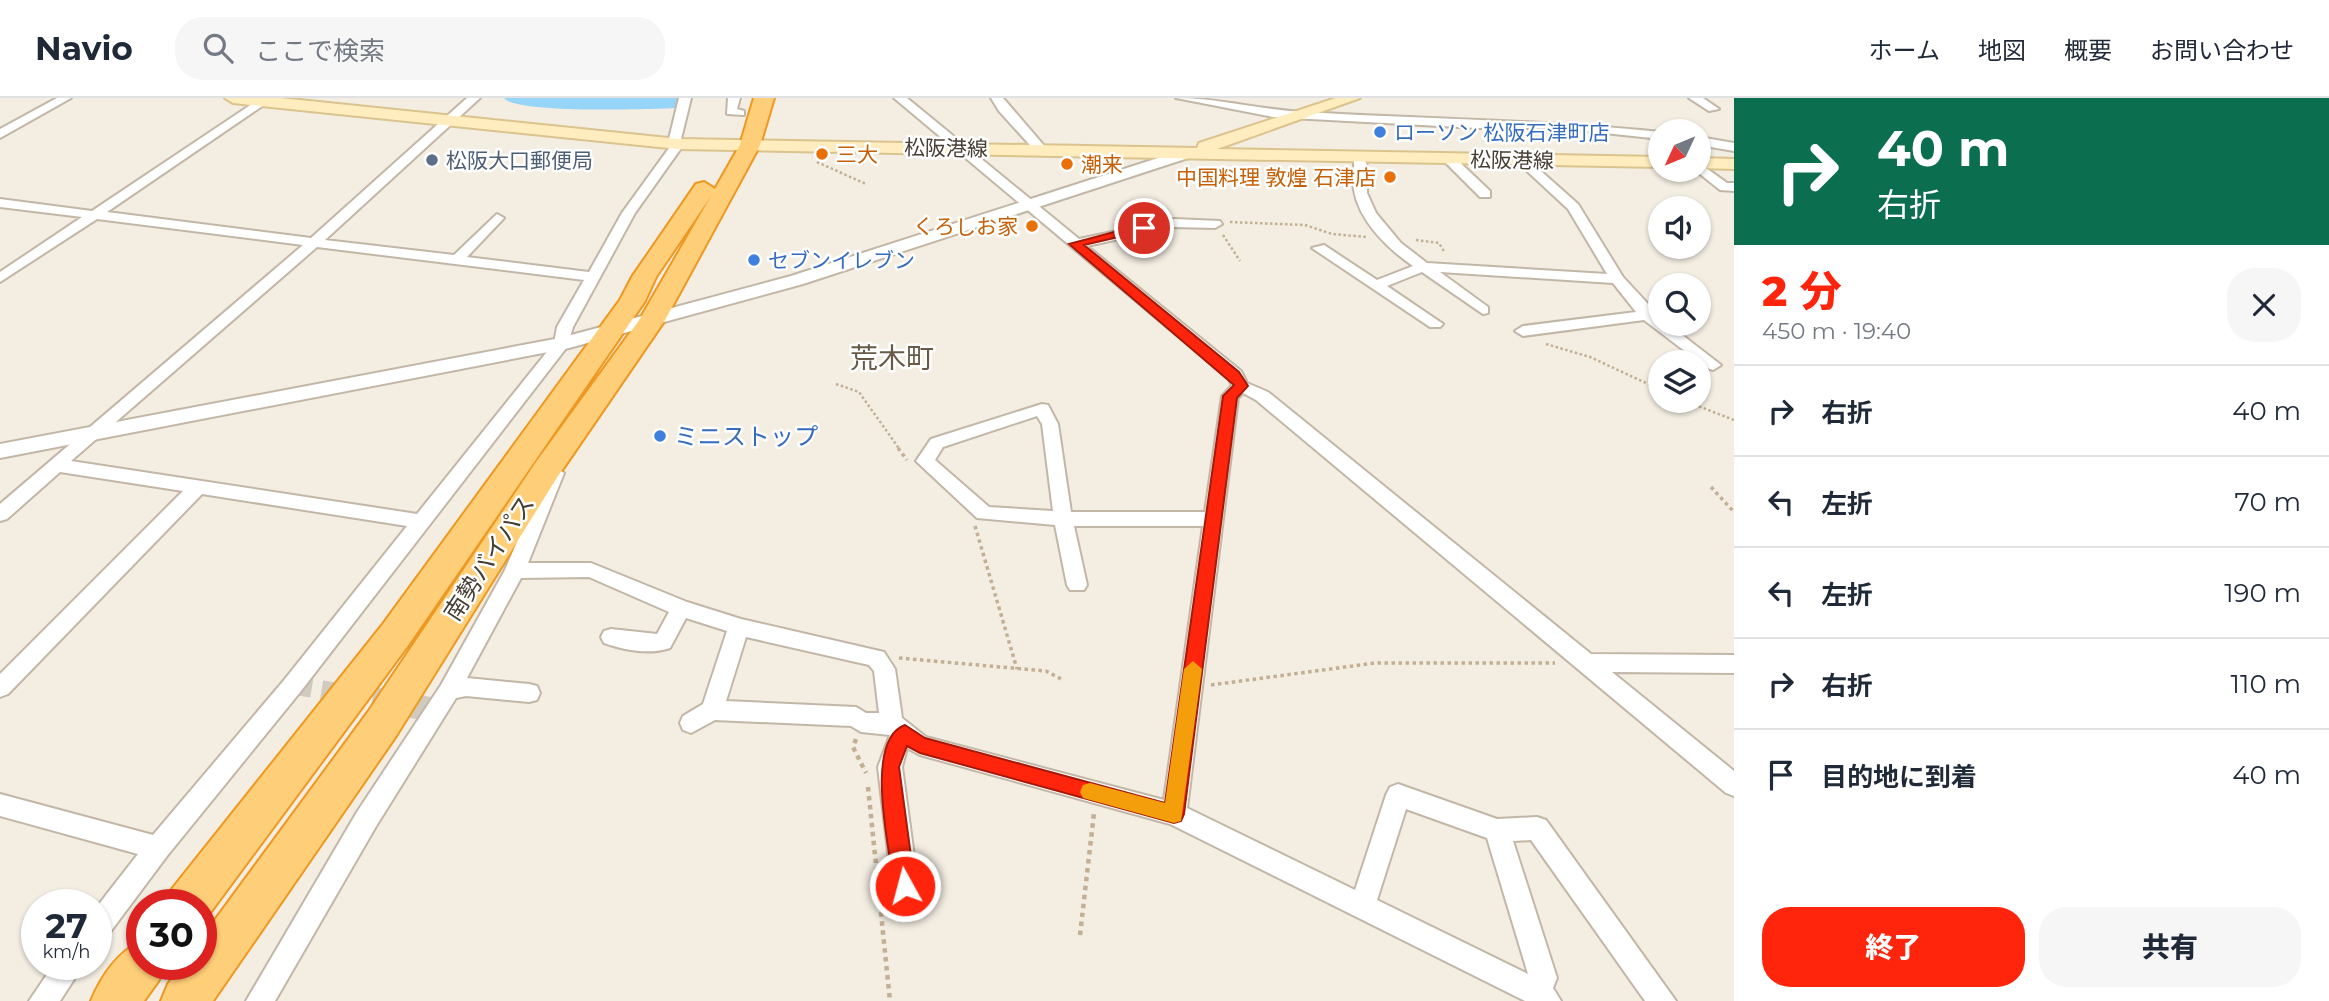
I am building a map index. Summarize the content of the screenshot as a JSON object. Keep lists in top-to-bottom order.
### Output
{
  "streets": {
    "highway": ["南勢バイパス"],
    "main road": ["松阪港線"]
  },
  "crossings": [
    ["松阪港線", "南勢バイパス"]
  ],
  "districts": ["荒木町"],
  "places": [
    "ローソン 松阪石津町店",
    "三大",
    "松阪大口郵便局",
    "潮来",
    "中国料理 敦煌 石津店",
    "くろしお家",
    "セブンイレブン",
    "ミニストップ"
  ],
  "north": "bottom left",
  "page": {
    "header": "Navio",
    "search": "ここで検索",
    "nav": [
      "ホーム",
      "地図",
      "概要",
      "お問い合わせ"
    ],
    "turn": ["40 m", "右折"],
    "heading": ["2 分", "450 m · 19:40"],
    "list": [
      {
        "name": "右折",
        "value": "40 m"
      },
      {
        "name": "左折",
        "value": "70 m"
      },
      {
        "name": "左折",
        "value": "190 m"
      },
      {
        "name": "右折",
        "value": "110 m"
      },
      {
        "name": "目的地に到着",
        "value": "40 m"
      }
    ],
    "speed": "27 km/h",
    "limit": "30",
    "buttons": ["終了", "共有"]
  }
}
